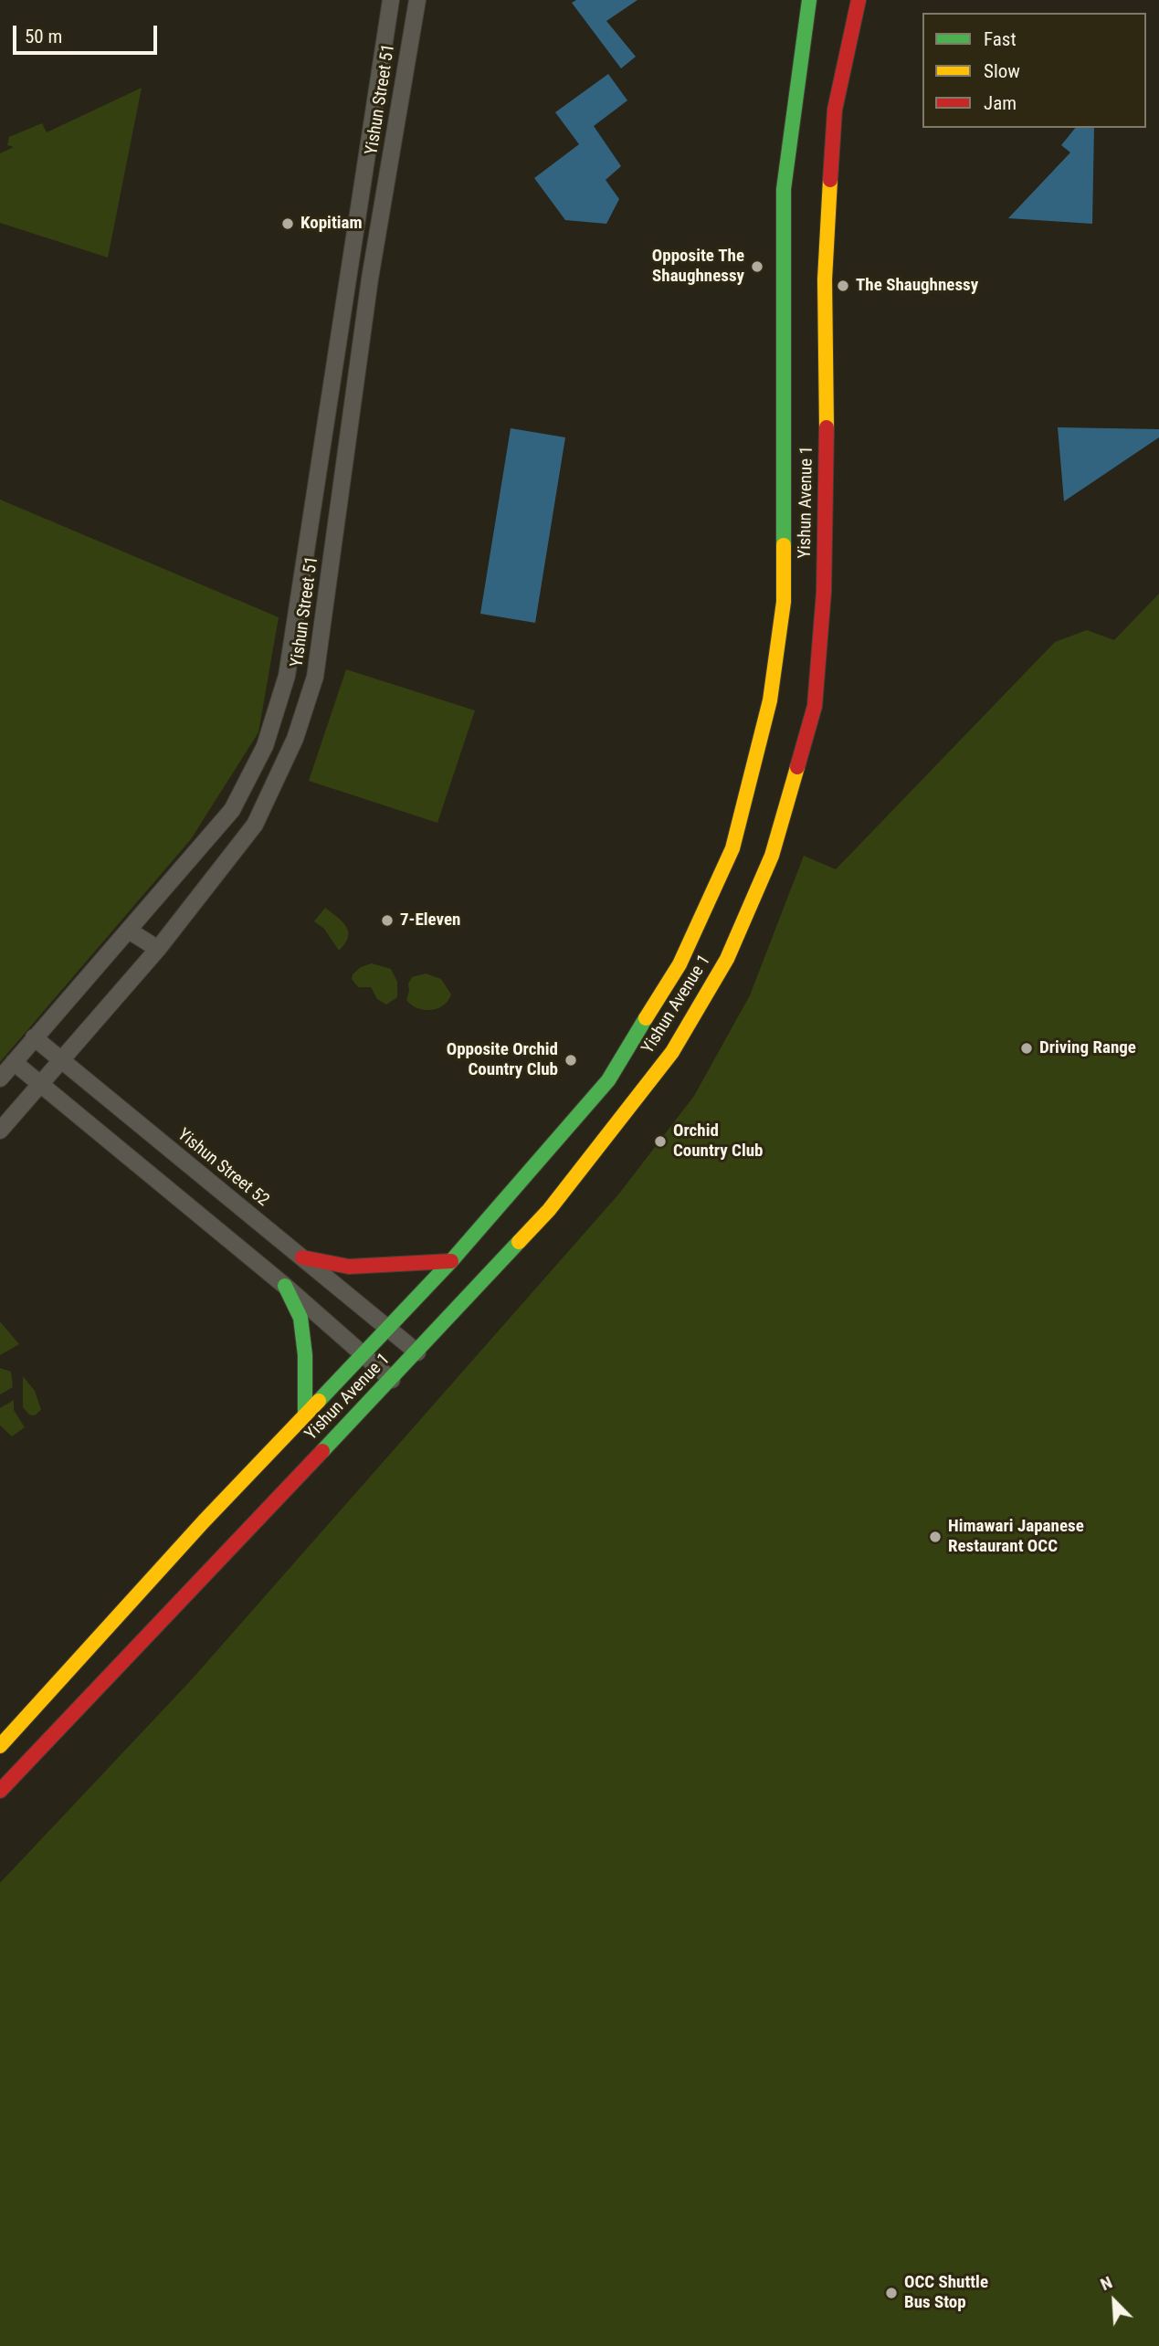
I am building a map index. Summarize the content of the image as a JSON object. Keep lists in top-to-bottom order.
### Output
{
  "streets": {
    "main road": ["Yishun Avenue 1"],
    "street": ["Yishun Street 51", "Yishun Street 52"]
  },
  "crossings": [
    ["Yishun Street 51", "Yishun Street 52"],
    ["Yishun Avenue 1", "Yishun Street 52"]
  ],
  "places": [
    "Kopitiam",
    "Opposite The Shaughnessy",
    "The Shaughnessy",
    "7-Eleven",
    "Driving Range",
    "Opposite Orchid Country Club",
    "Orchid Country Club",
    "Himawari Japanese Restaurant OCC",
    "OCC Shuttle Bus Stop"
  ],
  "legend": ["Fast", "Slow", "Jam"],
  "scale_bar": "50 m",
  "north": "top left"
}
